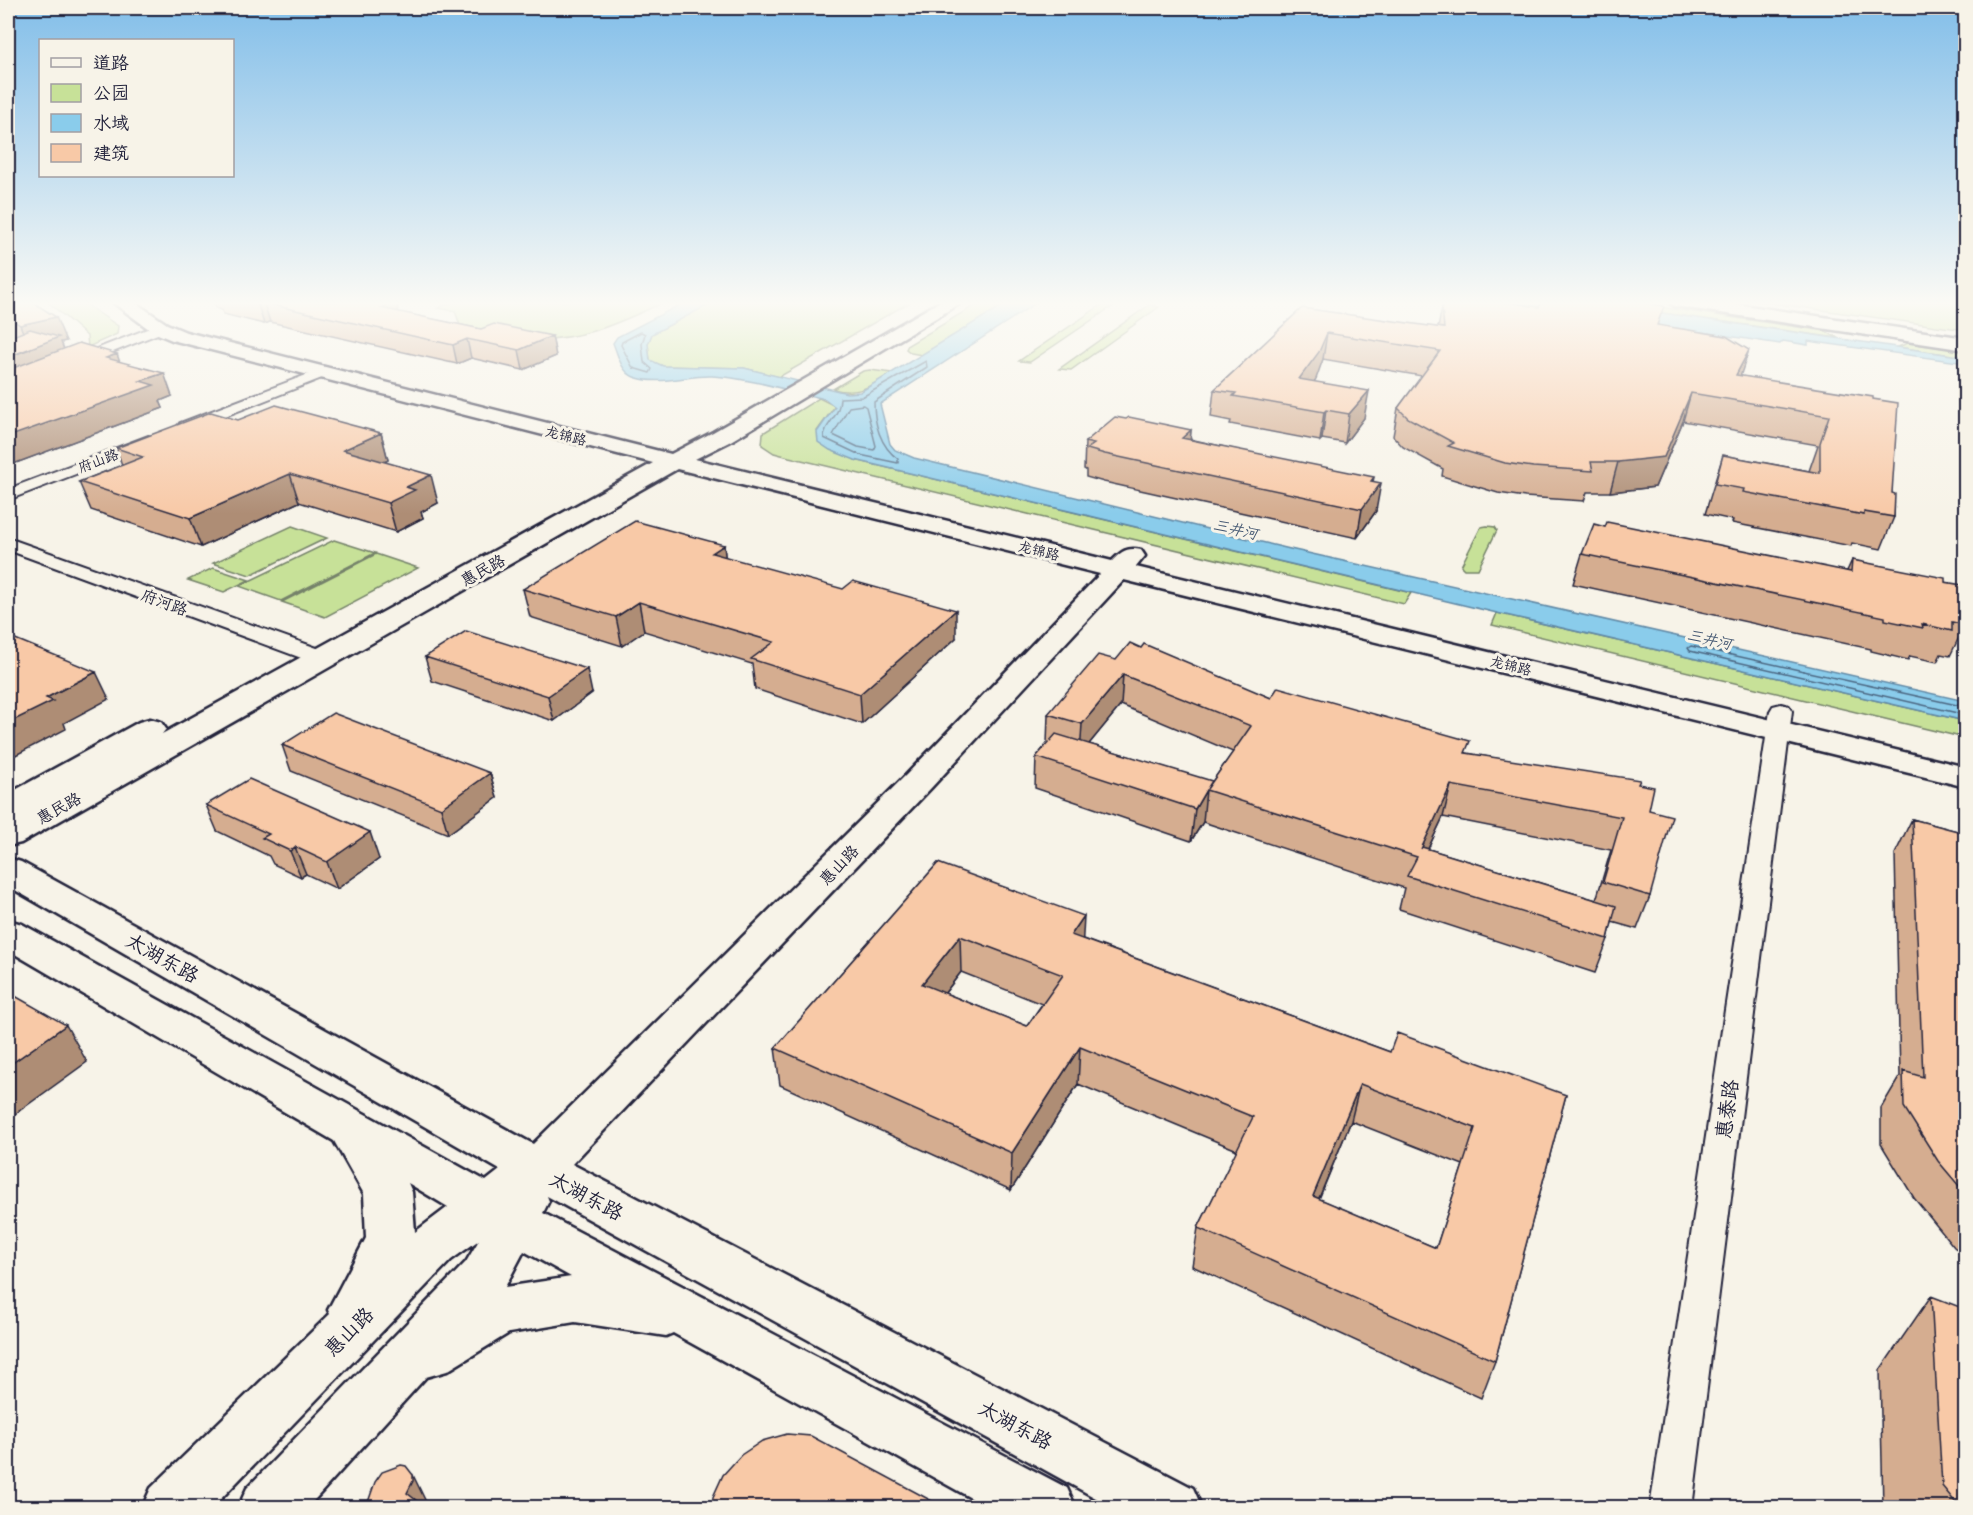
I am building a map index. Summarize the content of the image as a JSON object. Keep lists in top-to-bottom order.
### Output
{
  "streets": {
    "main road": [
      "龙锦路",
      "惠民路",
      "惠山路",
      "太湖东路"
    ],
    "street": ["府山路", "府河路", "惠泰路"]
  },
  "crossings": [
    ["龙锦路", "府山路"],
    ["龙锦路", "惠民路"],
    ["龙锦路", "惠山路"],
    ["龙锦路", "惠泰路"],
    ["惠民路", "府河路"],
    ["惠山路", "太湖东路"]
  ],
  "water": ["三井河"],
  "legend": [
    "道路",
    "公园",
    "水域",
    "建筑"
  ]
}
